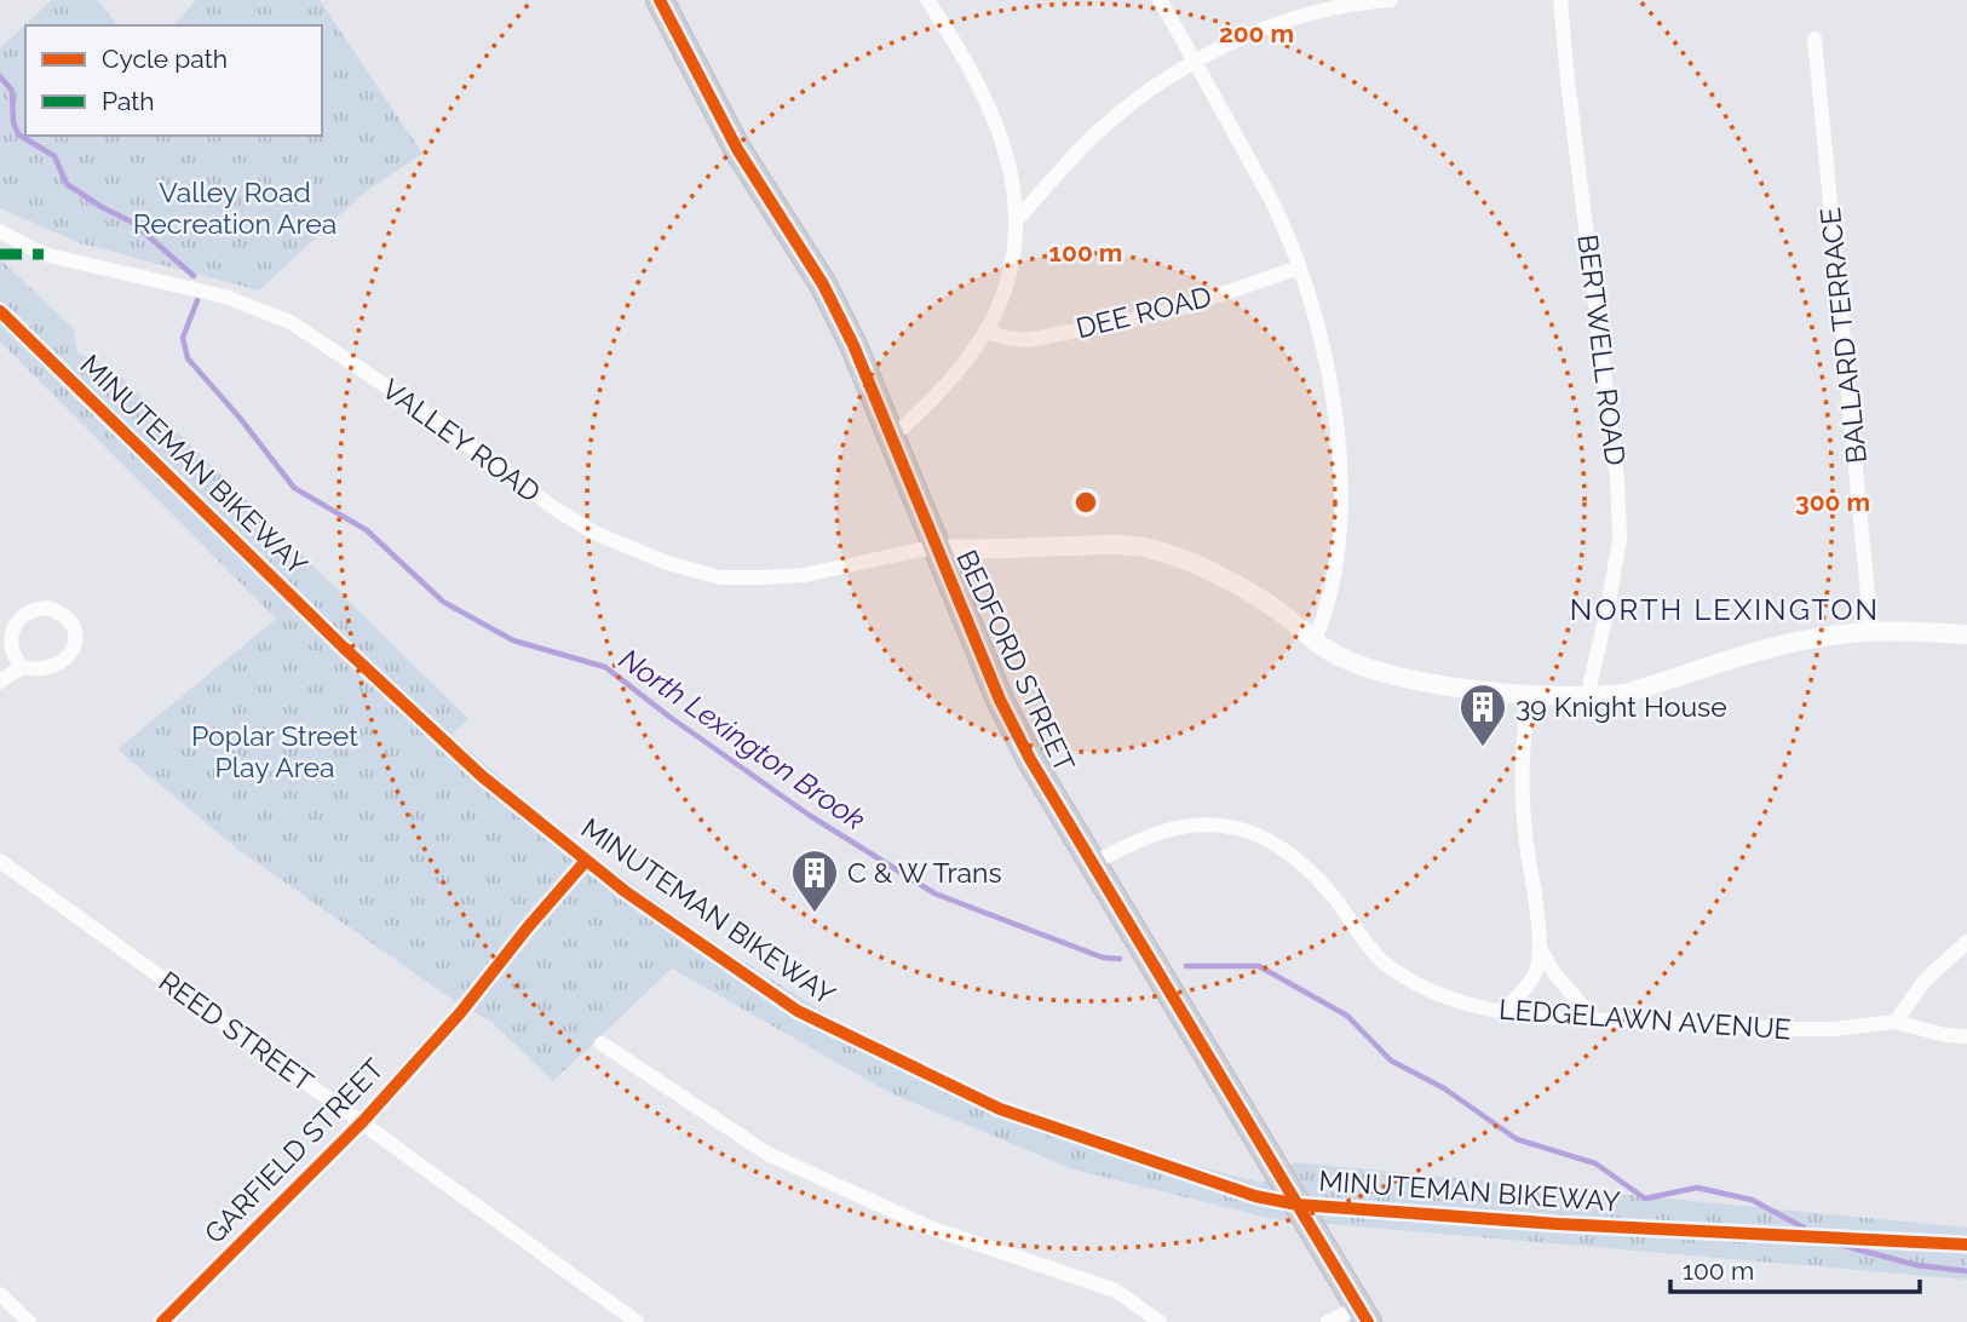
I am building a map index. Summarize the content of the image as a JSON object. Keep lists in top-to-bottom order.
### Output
{
  "streets": {
    "main road": ["BEDFORD STREET"],
    "street": [
      "DEE ROAD",
      "BALLARD TERRACE",
      "BERTWELL ROAD",
      "VALLEY ROAD",
      "LEDGELAWN AVENUE",
      "REED STREET",
      "GARFIELD STREET"
    ],
    "cycle path": ["MINUTEMAN BIKEWAY"]
  },
  "crossings": [
    ["VALLEY ROAD", "BEDFORD STREET"],
    ["BEDFORD STREET", "LEDGELAWN AVENUE"],
    ["REED STREET", "GARFIELD STREET"]
  ],
  "districts": ["NORTH LEXINGTON"],
  "water": ["North Lexington Brook"],
  "parks": ["Valley Road Recreation Area", "Poplar Street Play Area"],
  "places": {
    "building": ["39 Knight House", "C & W Trans"]
  },
  "legend": ["Cycle path", "Path"],
  "scale_bar": "100 m",
  "rings": ["200 m", "100 m", "300 m"]
}
